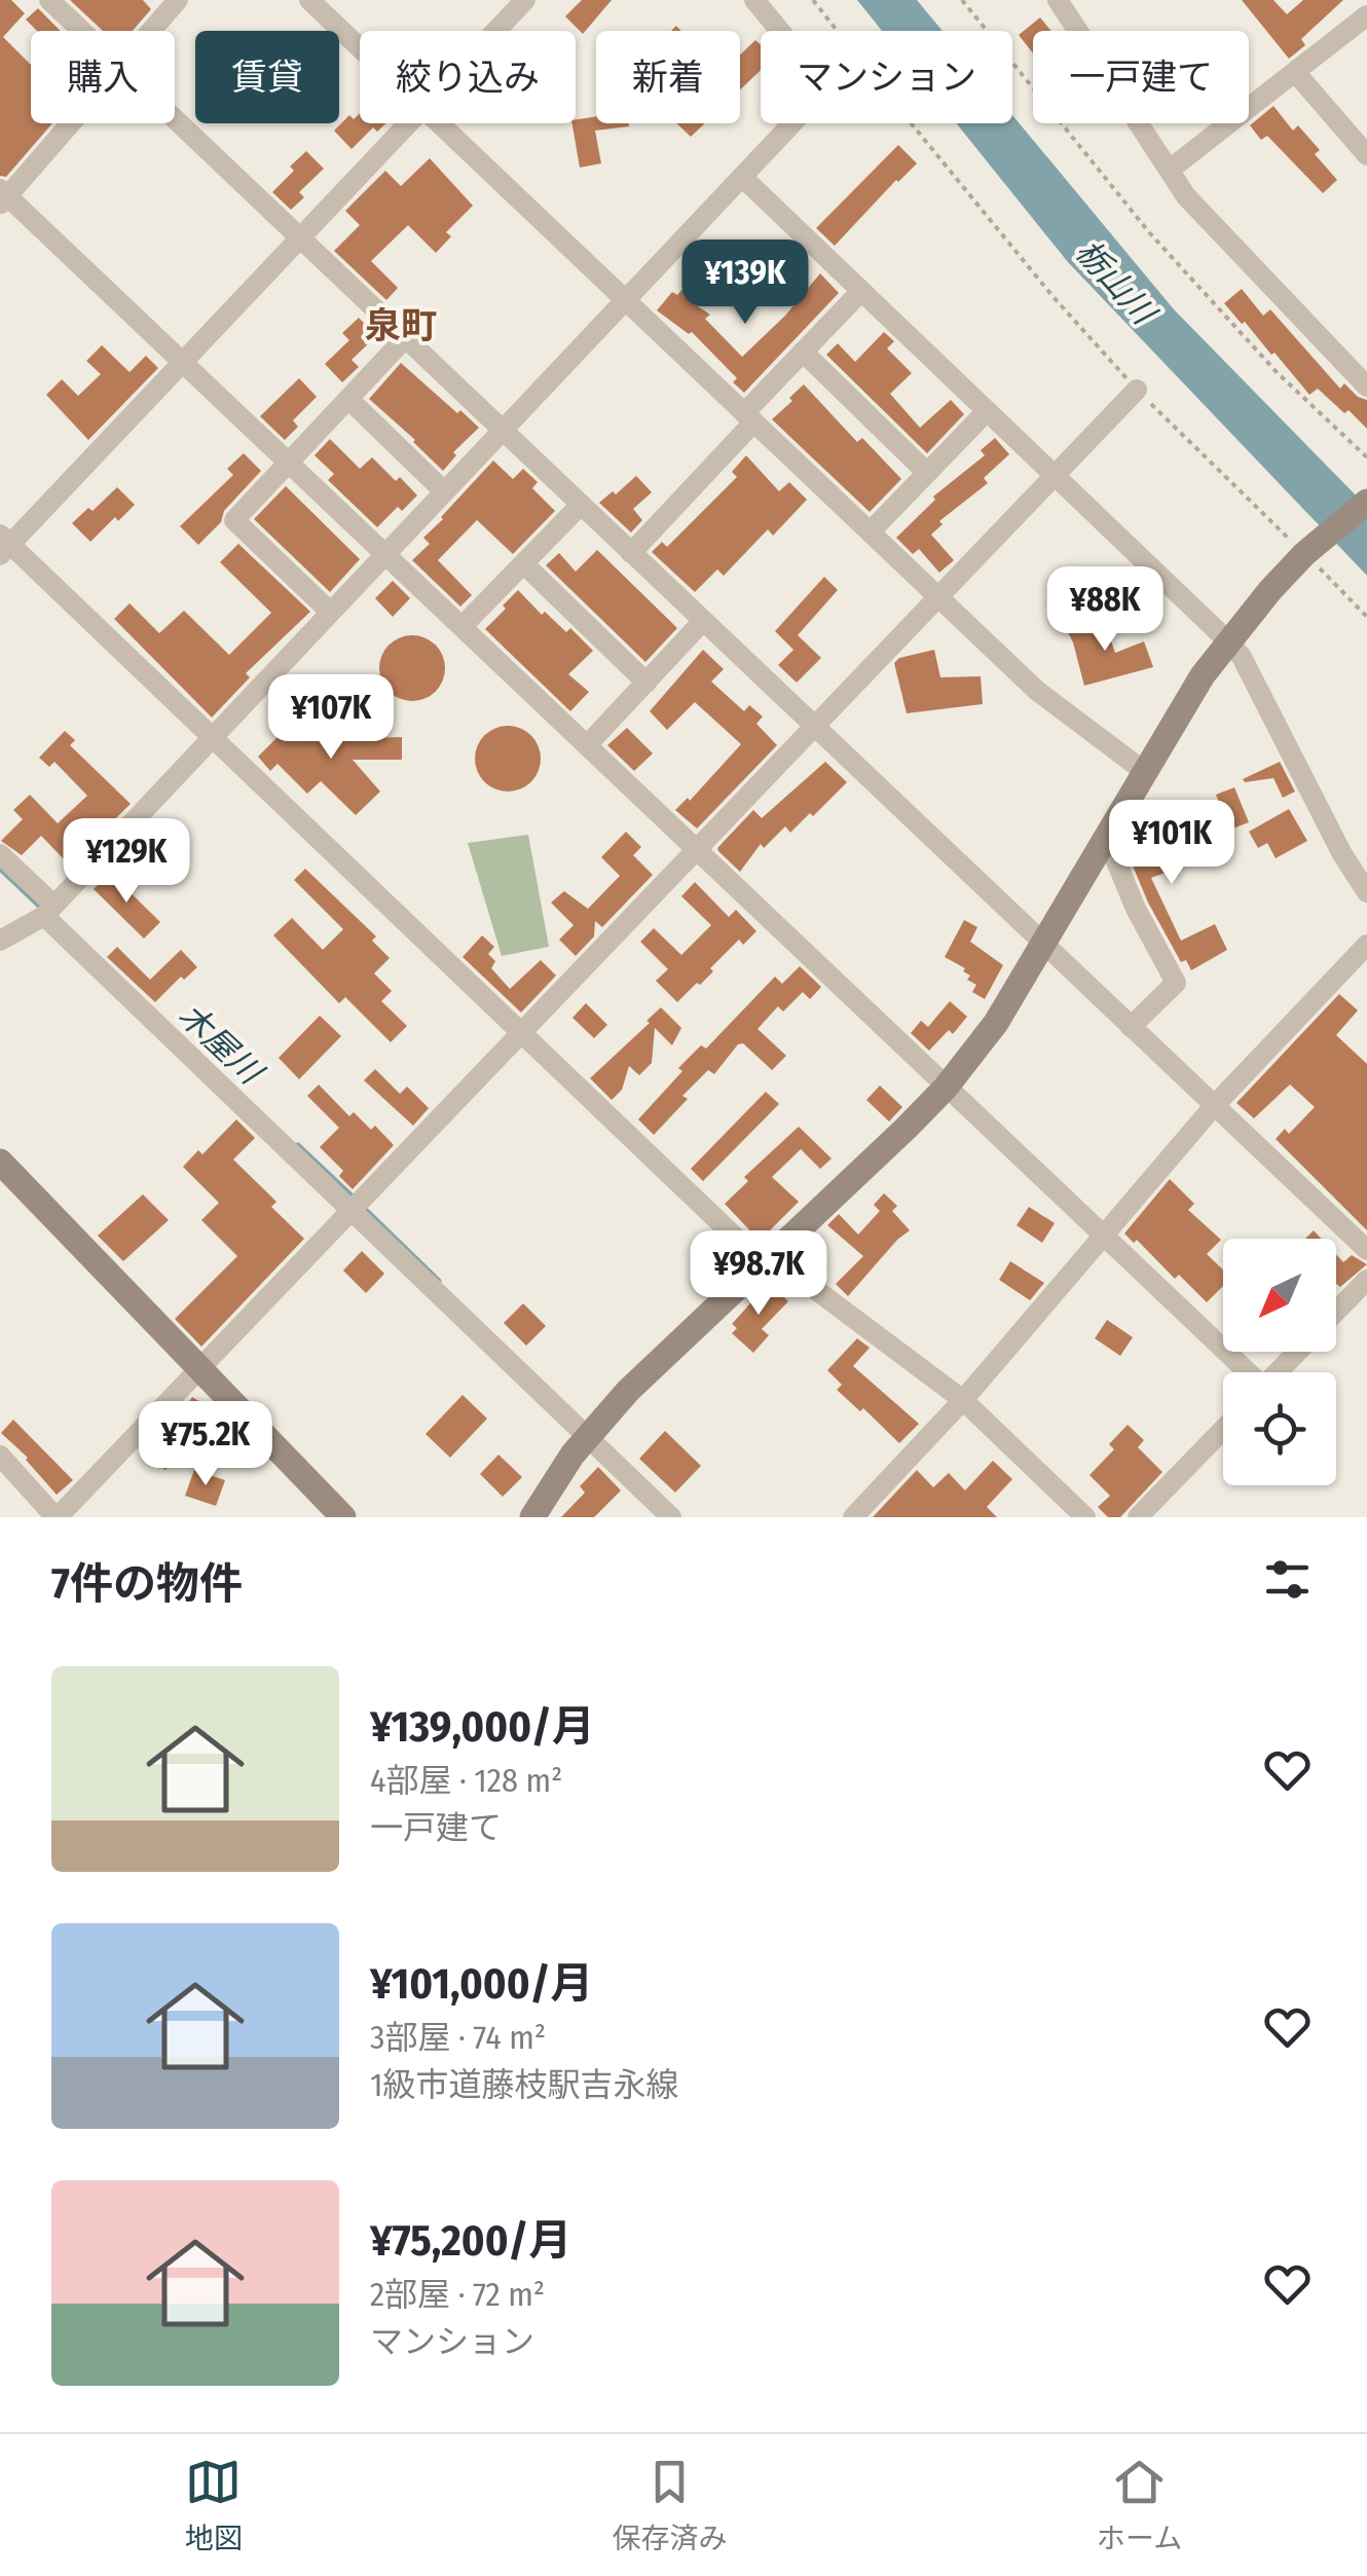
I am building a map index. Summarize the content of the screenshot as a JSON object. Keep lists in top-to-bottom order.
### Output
{
  "districts": ["泉町"],
  "water": ["栃山川", "木屋川"],
  "north": "bottom left",
  "page": {
    "chip": [
      "購入",
      "賃貸",
      "絞り込み",
      "新着",
      "マンション",
      "一戸建て"
    ],
    "price": [
      "¥139K",
      "¥88K",
      "¥107K",
      "¥101K",
      "¥129K",
      "¥98.7K",
      "¥75.2K"
    ],
    "heading": "7件の物件",
    "list": [
      {
        "name": "¥139,000/月",
        "note": "4部屋 · 128 m² · 一戸建て"
      },
      {
        "name": "¥101,000/月",
        "note": "3部屋 · 74 m² · 1級市道藤枝駅吉永線"
      },
      {
        "name": "¥75,200/月",
        "note": "2部屋 · 72 m² · マンション"
      }
    ],
    "tabs": ["地図", "保存済み", "ホーム"]
  }
}
